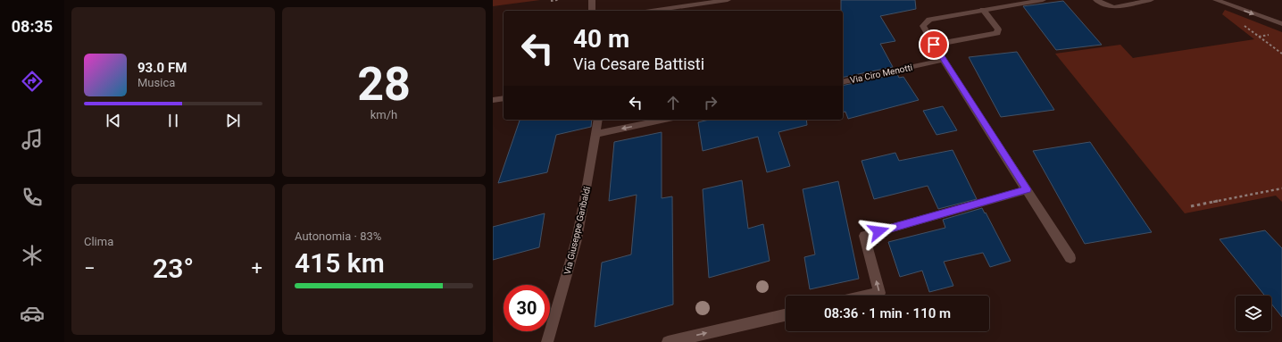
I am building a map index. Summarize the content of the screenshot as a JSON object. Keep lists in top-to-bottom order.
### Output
{
  "streets": {
    "street": ["Via Ciro Menotti", "Via Giuseppe Garibaldi"]
  },
  "page": {
    "tabs": "08:35",
    "tile": [
      ["28", "km/h"],
      "Clima",
      ["Autonomia · 83%", "415 km"]
    ],
    "turn": ["40 m", "Via Cesare Battisti"],
    "song": ["93.0 FM", "Musica"],
    "heat": ["−", "23°", "+"],
    "limit": "30",
    "trip": "08:36 · 1 min · 110 m"
  }
}
